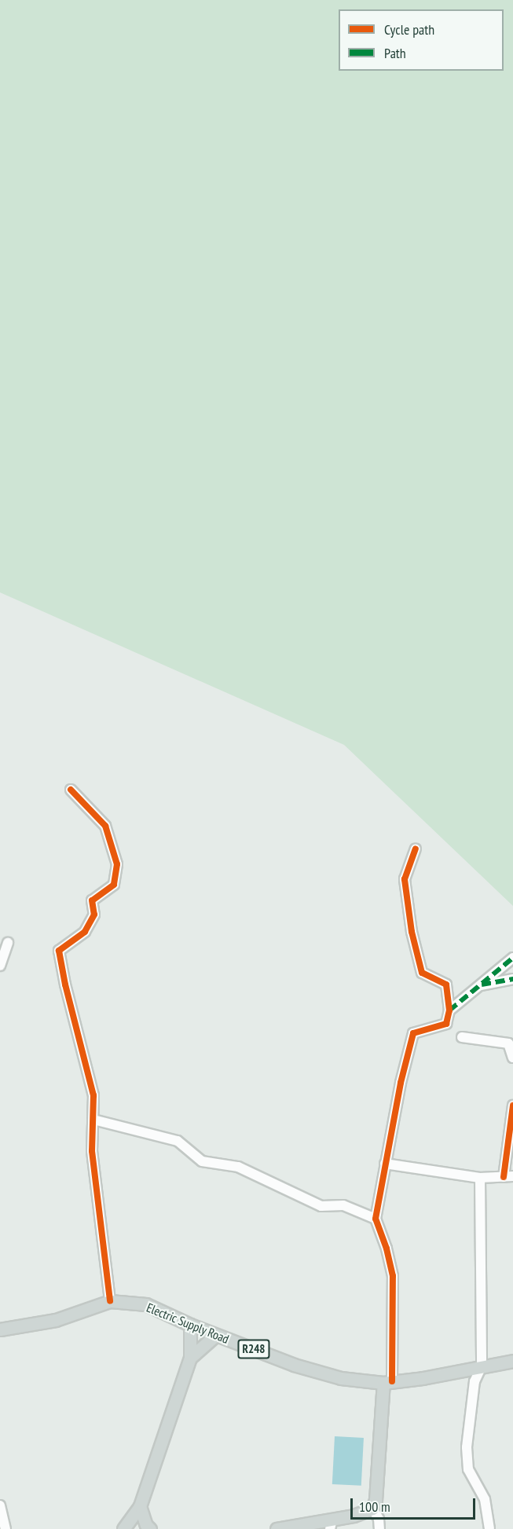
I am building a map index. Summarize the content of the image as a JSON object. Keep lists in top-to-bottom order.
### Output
{
  "streets": {
    "main road": ["Electric Supply Road", "R248"]
  },
  "legend": ["Cycle path", "Path"],
  "scale_bar": "100 m"
}
